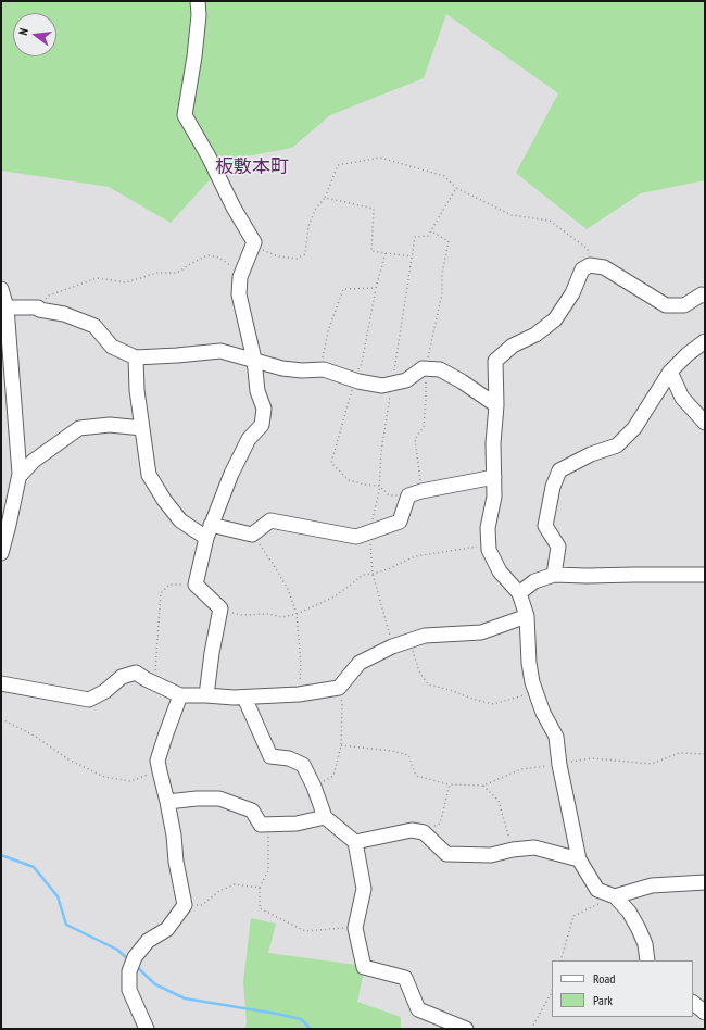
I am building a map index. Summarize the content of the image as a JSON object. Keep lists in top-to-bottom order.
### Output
{
  "districts": ["板敷本町"],
  "legend": ["Road", "Park"],
  "north": "left"
}
